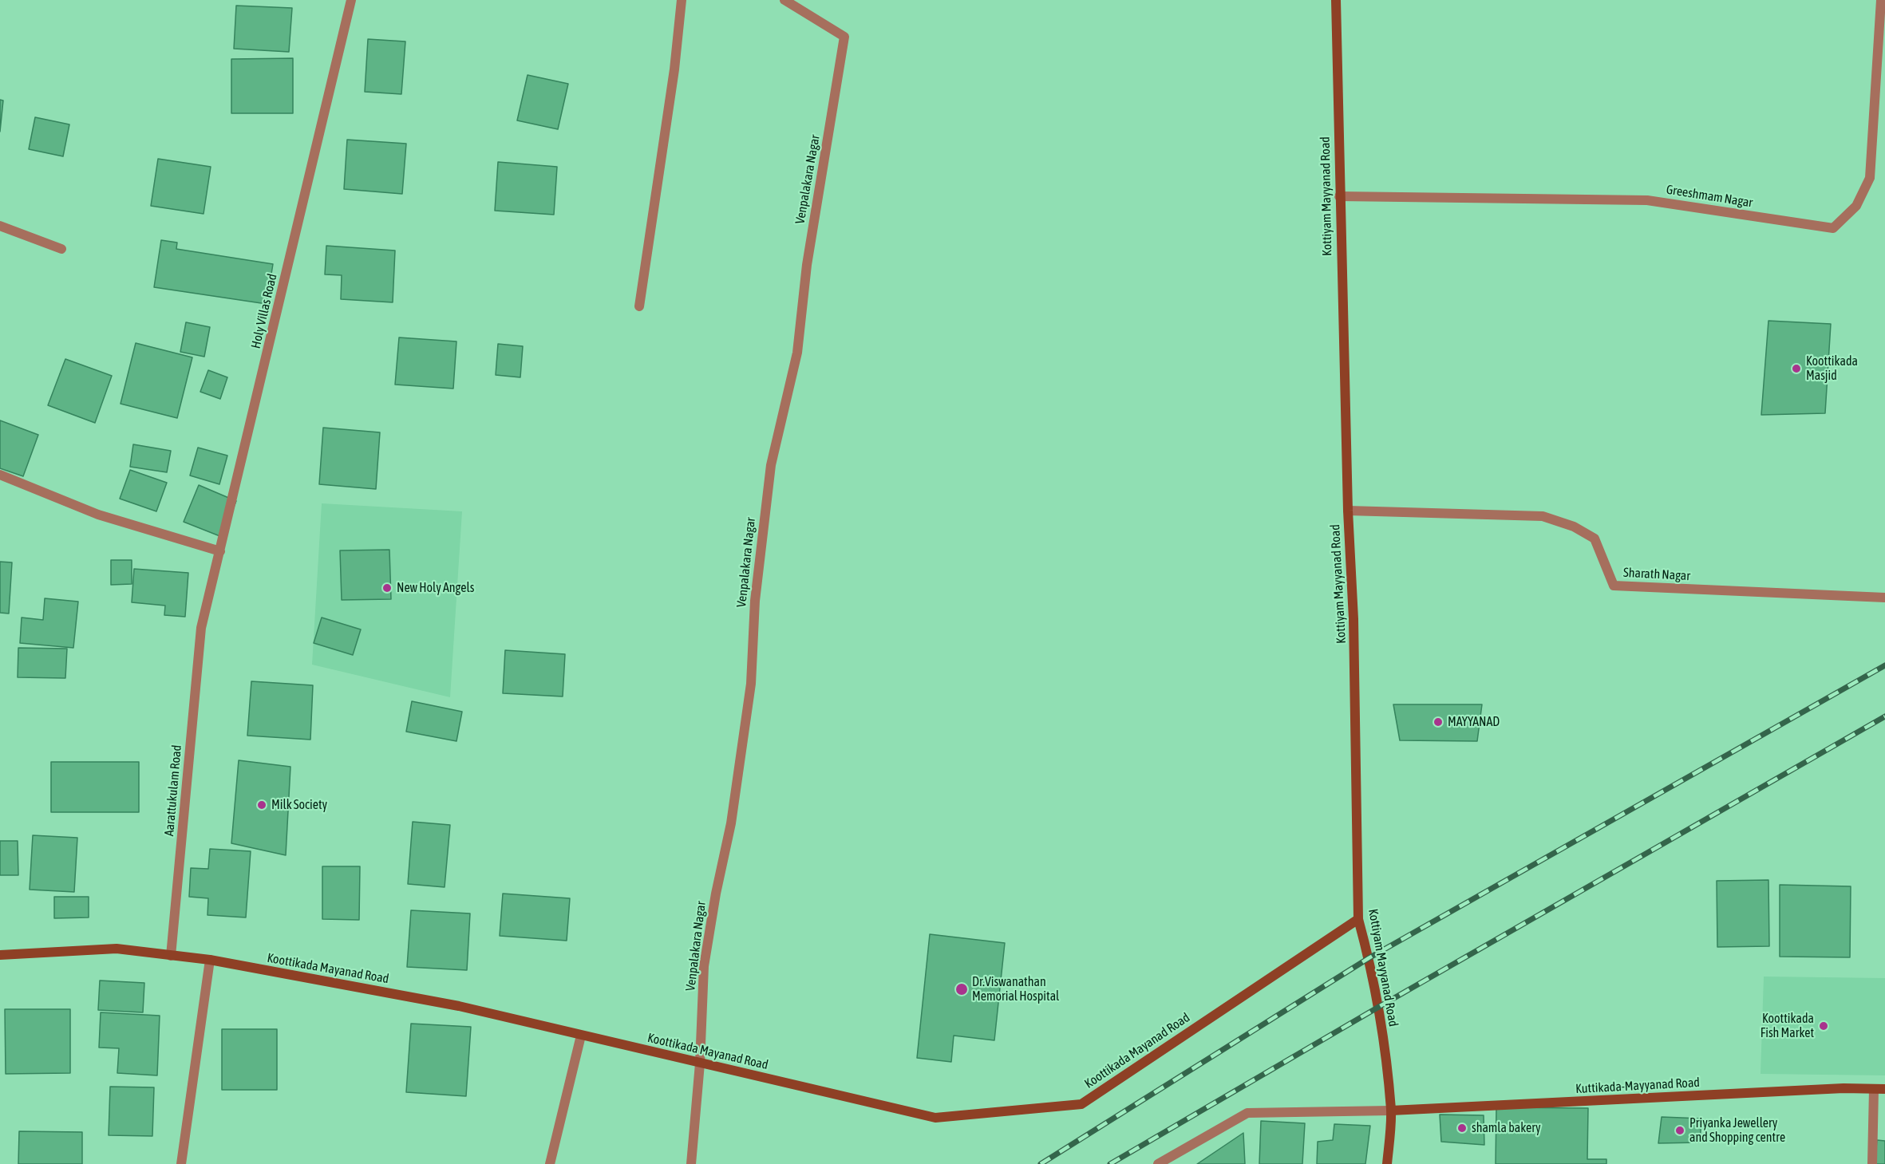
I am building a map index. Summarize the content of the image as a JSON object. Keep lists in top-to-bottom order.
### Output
{
  "streets": {
    "main road": ["Kottiyam Mayyanad Road", "Koottikada Mayanad Road", "Kuttikada-Mayyanad Road"],
    "street": [
      "Venpalakara Nagar",
      "Greeshmam Nagar",
      "Holy Villas Road",
      "Sharath Nagar",
      "Aarattukulam Road"
    ]
  },
  "crossings": [
    ["Venpalakara Nagar", "Koottikada Mayanad Road"],
    ["Kottiyam Mayyanad Road", "Greeshmam Nagar"],
    ["Kottiyam Mayyanad Road", "Sharath Nagar"],
    ["Kottiyam Mayyanad Road", "Koottikada Mayanad Road"],
    ["Kottiyam Mayyanad Road", "Kuttikada-Mayyanad Road"],
    ["Holy Villas Road", "Aarattukulam Road"],
    ["Aarattukulam Road", "Koottikada Mayanad Road"]
  ],
  "places": [
    "Koottikada Masjid",
    "New Holy Angels",
    "MAYYANAD",
    "Milk Society",
    "Dr.Viswanathan Memorial Hospital",
    "Koottikada Fish Market",
    "shamla bakery",
    "Priyanka Jewellery and Shopping centre"
  ]
}
